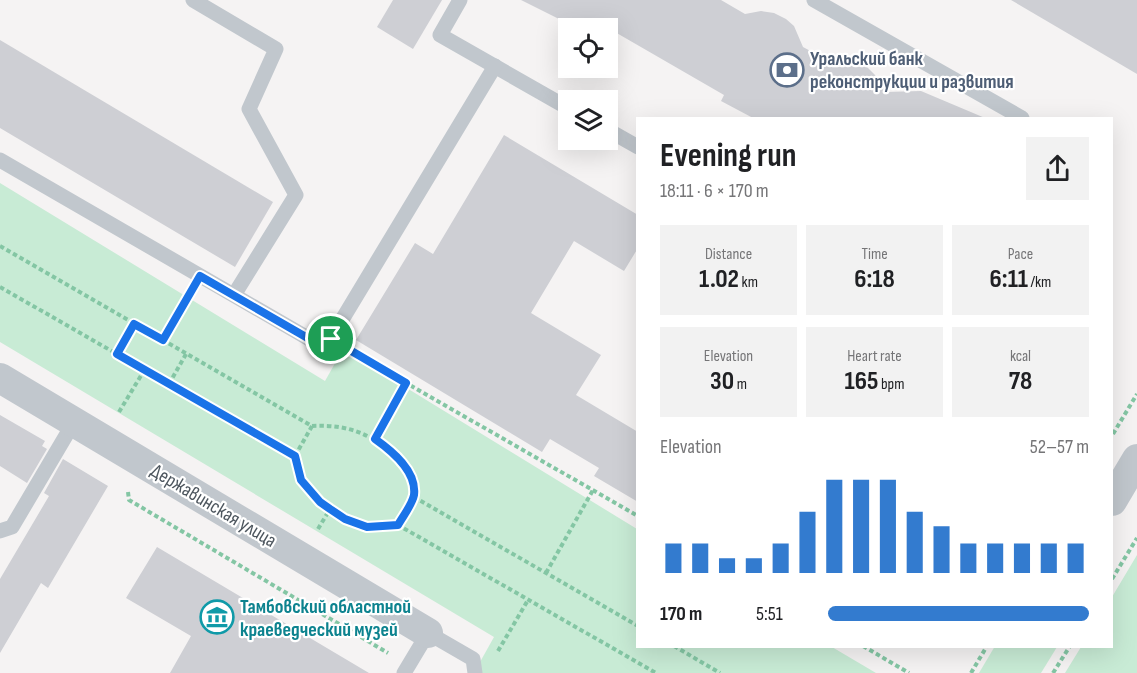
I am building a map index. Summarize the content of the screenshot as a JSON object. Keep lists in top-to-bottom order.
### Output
{
  "streets": {
    "street": ["Державинская улица"]
  },
  "places": {
    "bank": ["Уральский банк реконструкции и развития"],
    "museum": ["Тамбовский областной краеведческий музей"]
  },
  "page": {
    "heading": ["Evening run", "18:11 · 6 × 170 m"],
    "stats": [
      ["Distance", "1.02 km"],
      ["Time", "6:18"],
      ["Pace", "6:11 /km"],
      ["Elevation", "30 m"],
      ["Heart rate", "165 bpm"],
      ["kcal", "78"]
    ],
    "chart": ["Elevation", "52–57 m"],
    "list": [
      {
        "name": "170 m",
        "note": "5:51"
      }
    ]
  }
}
